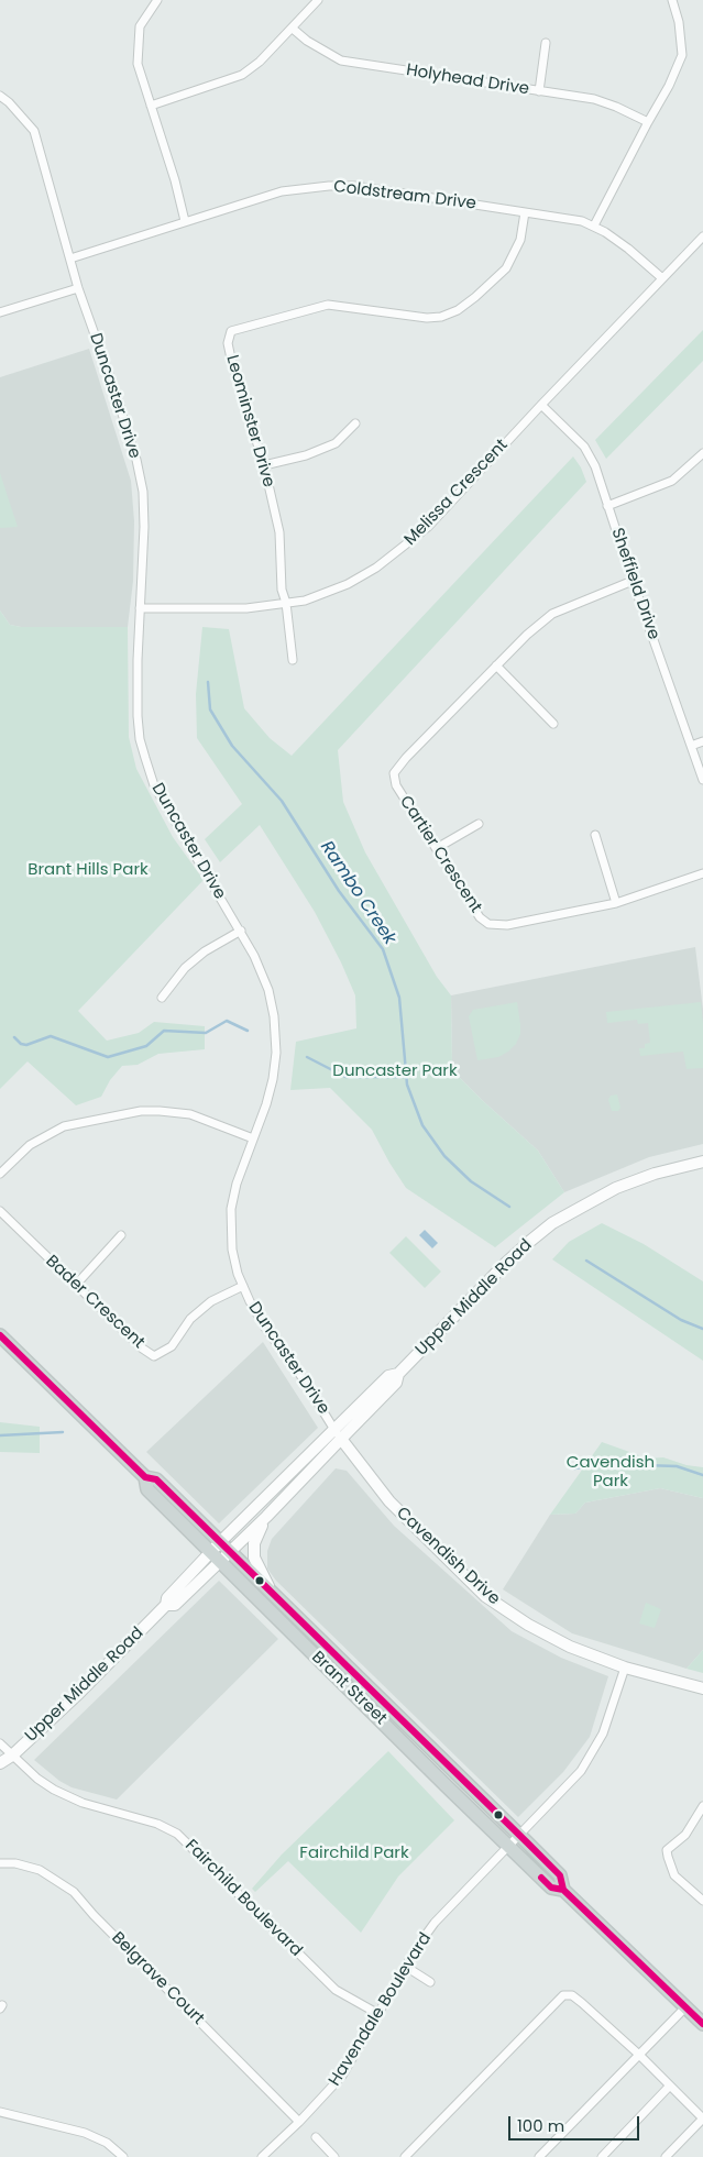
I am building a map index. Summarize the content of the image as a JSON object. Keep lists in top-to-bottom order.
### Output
{
  "streets": {
    "main road": ["Upper Middle Road", "Cavendish Drive", "Brant Street"],
    "street": [
      "Holyhead Drive",
      "Coldstream Drive",
      "Duncaster Drive",
      "Leominster Drive",
      "Melissa Crescent",
      "Sheffield Drive",
      "Cartier Crescent",
      "Bader Crescent",
      "Fairchild Boulevard",
      "Belgrave Court",
      "Havendale Boulevard"
    ]
  },
  "crossings": [
    ["Coldstream Drive", "Duncaster Drive"],
    ["Coldstream Drive", "Leominster Drive"],
    ["Coldstream Drive", "Melissa Crescent"],
    ["Duncaster Drive", "Melissa Crescent"],
    ["Duncaster Drive", "Upper Middle Road"],
    ["Duncaster Drive", "Bader Crescent"],
    ["Duncaster Drive", "Cavendish Drive"],
    ["Leominster Drive", "Melissa Crescent"],
    ["Melissa Crescent", "Sheffield Drive"],
    ["Sheffield Drive", "Cartier Crescent"],
    ["Upper Middle Road", "Cavendish Drive"],
    ["Upper Middle Road", "Brant Street"],
    ["Upper Middle Road", "Fairchild Boulevard"],
    ["Cavendish Drive", "Havendale Boulevard"],
    ["Brant Street", "Havendale Boulevard"],
    ["Fairchild Boulevard", "Havendale Boulevard"],
    ["Belgrave Court", "Havendale Boulevard"]
  ],
  "water": ["Rambo Creek"],
  "parks": [
    "Brant Hills Park",
    "Duncaster Park",
    "Cavendish Park",
    "Fairchild Park"
  ],
  "scale_bar": "100 m"
}
